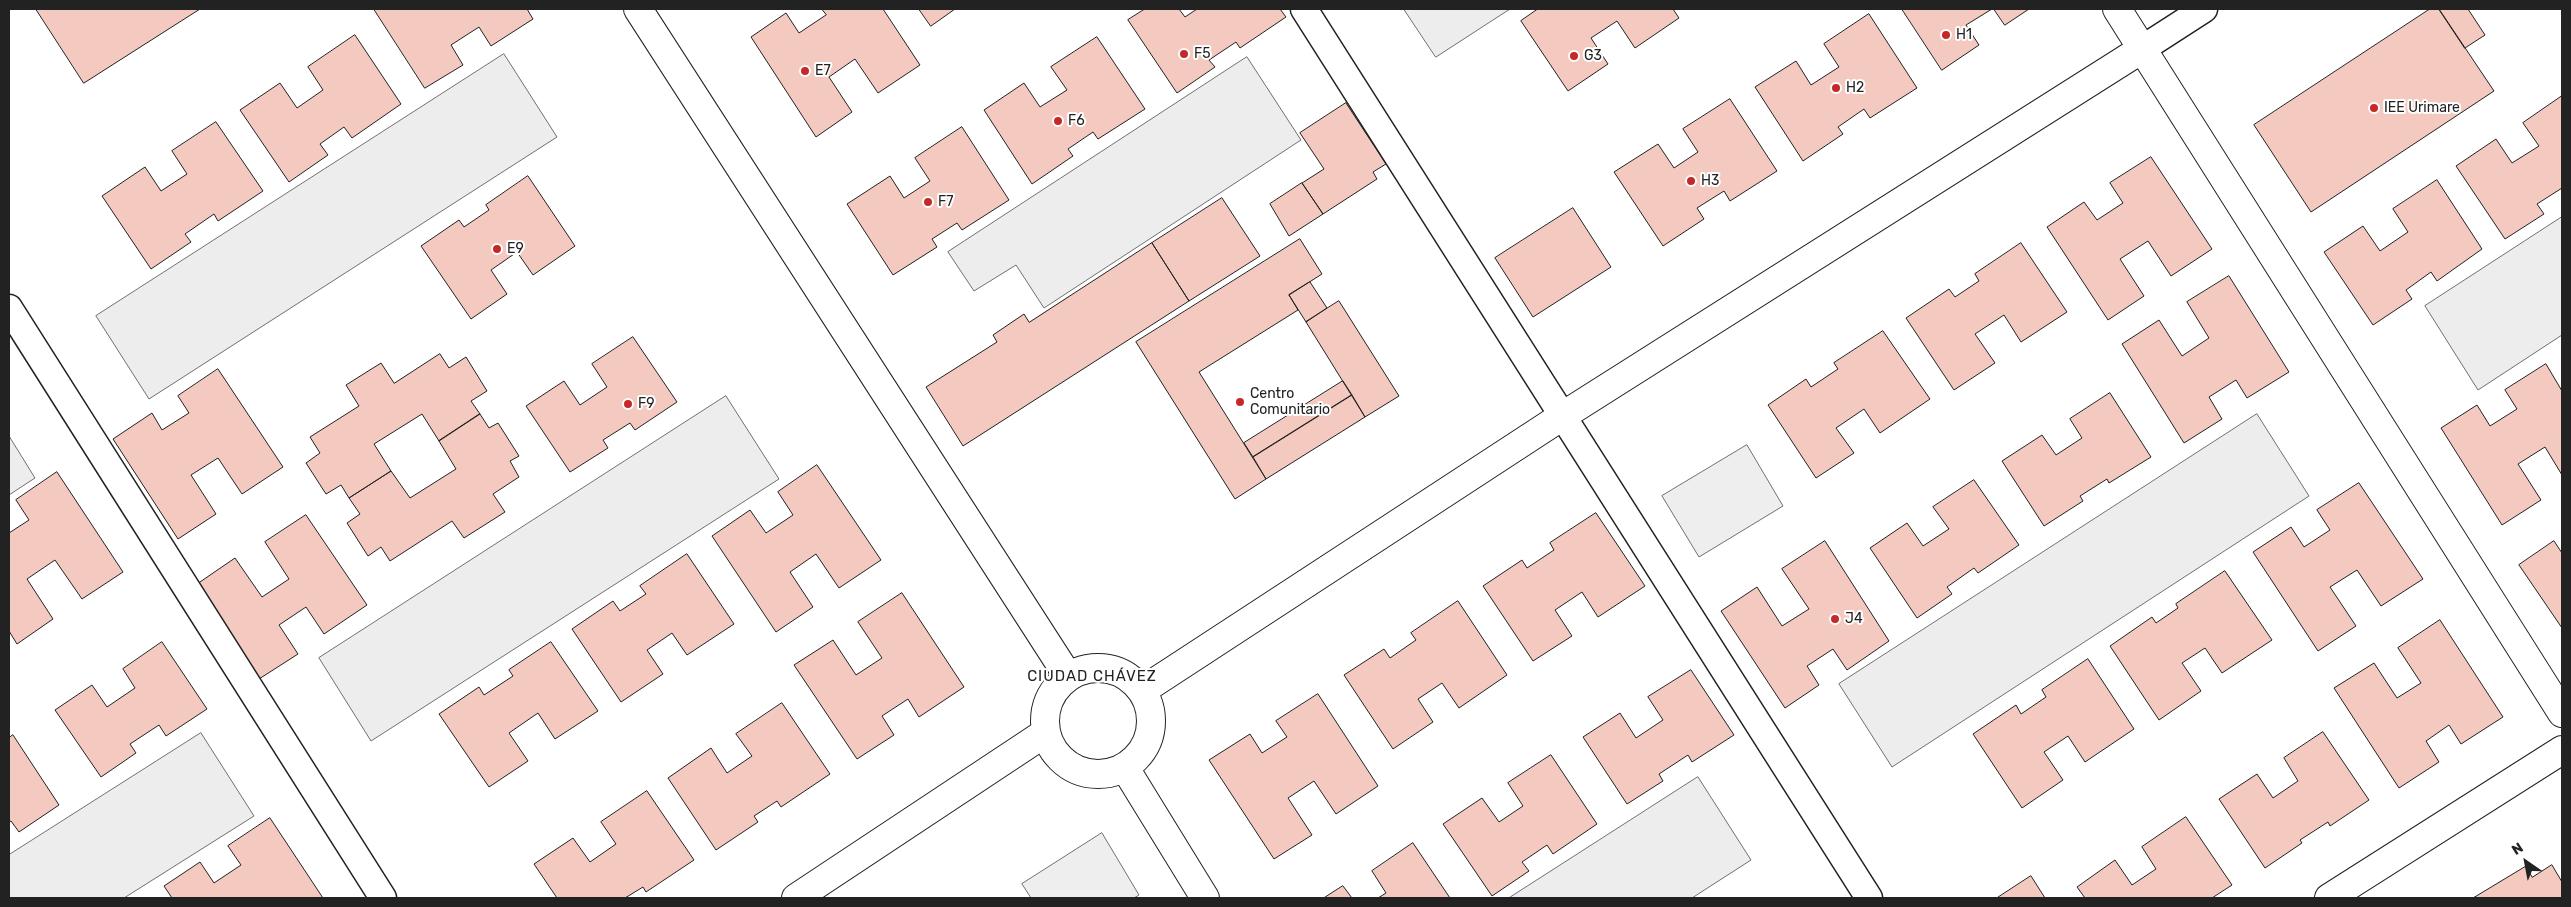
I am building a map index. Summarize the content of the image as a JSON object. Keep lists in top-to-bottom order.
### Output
{
  "districts": ["CIUDAD CHÁVEZ"],
  "places": [
    "H1",
    "F5",
    "G3",
    "E7",
    "H2",
    "IEE Urimare",
    "F6",
    "H3",
    "F7",
    "E9",
    "Centro Comunitario",
    "F9",
    "J4"
  ],
  "north": "top left"
}
